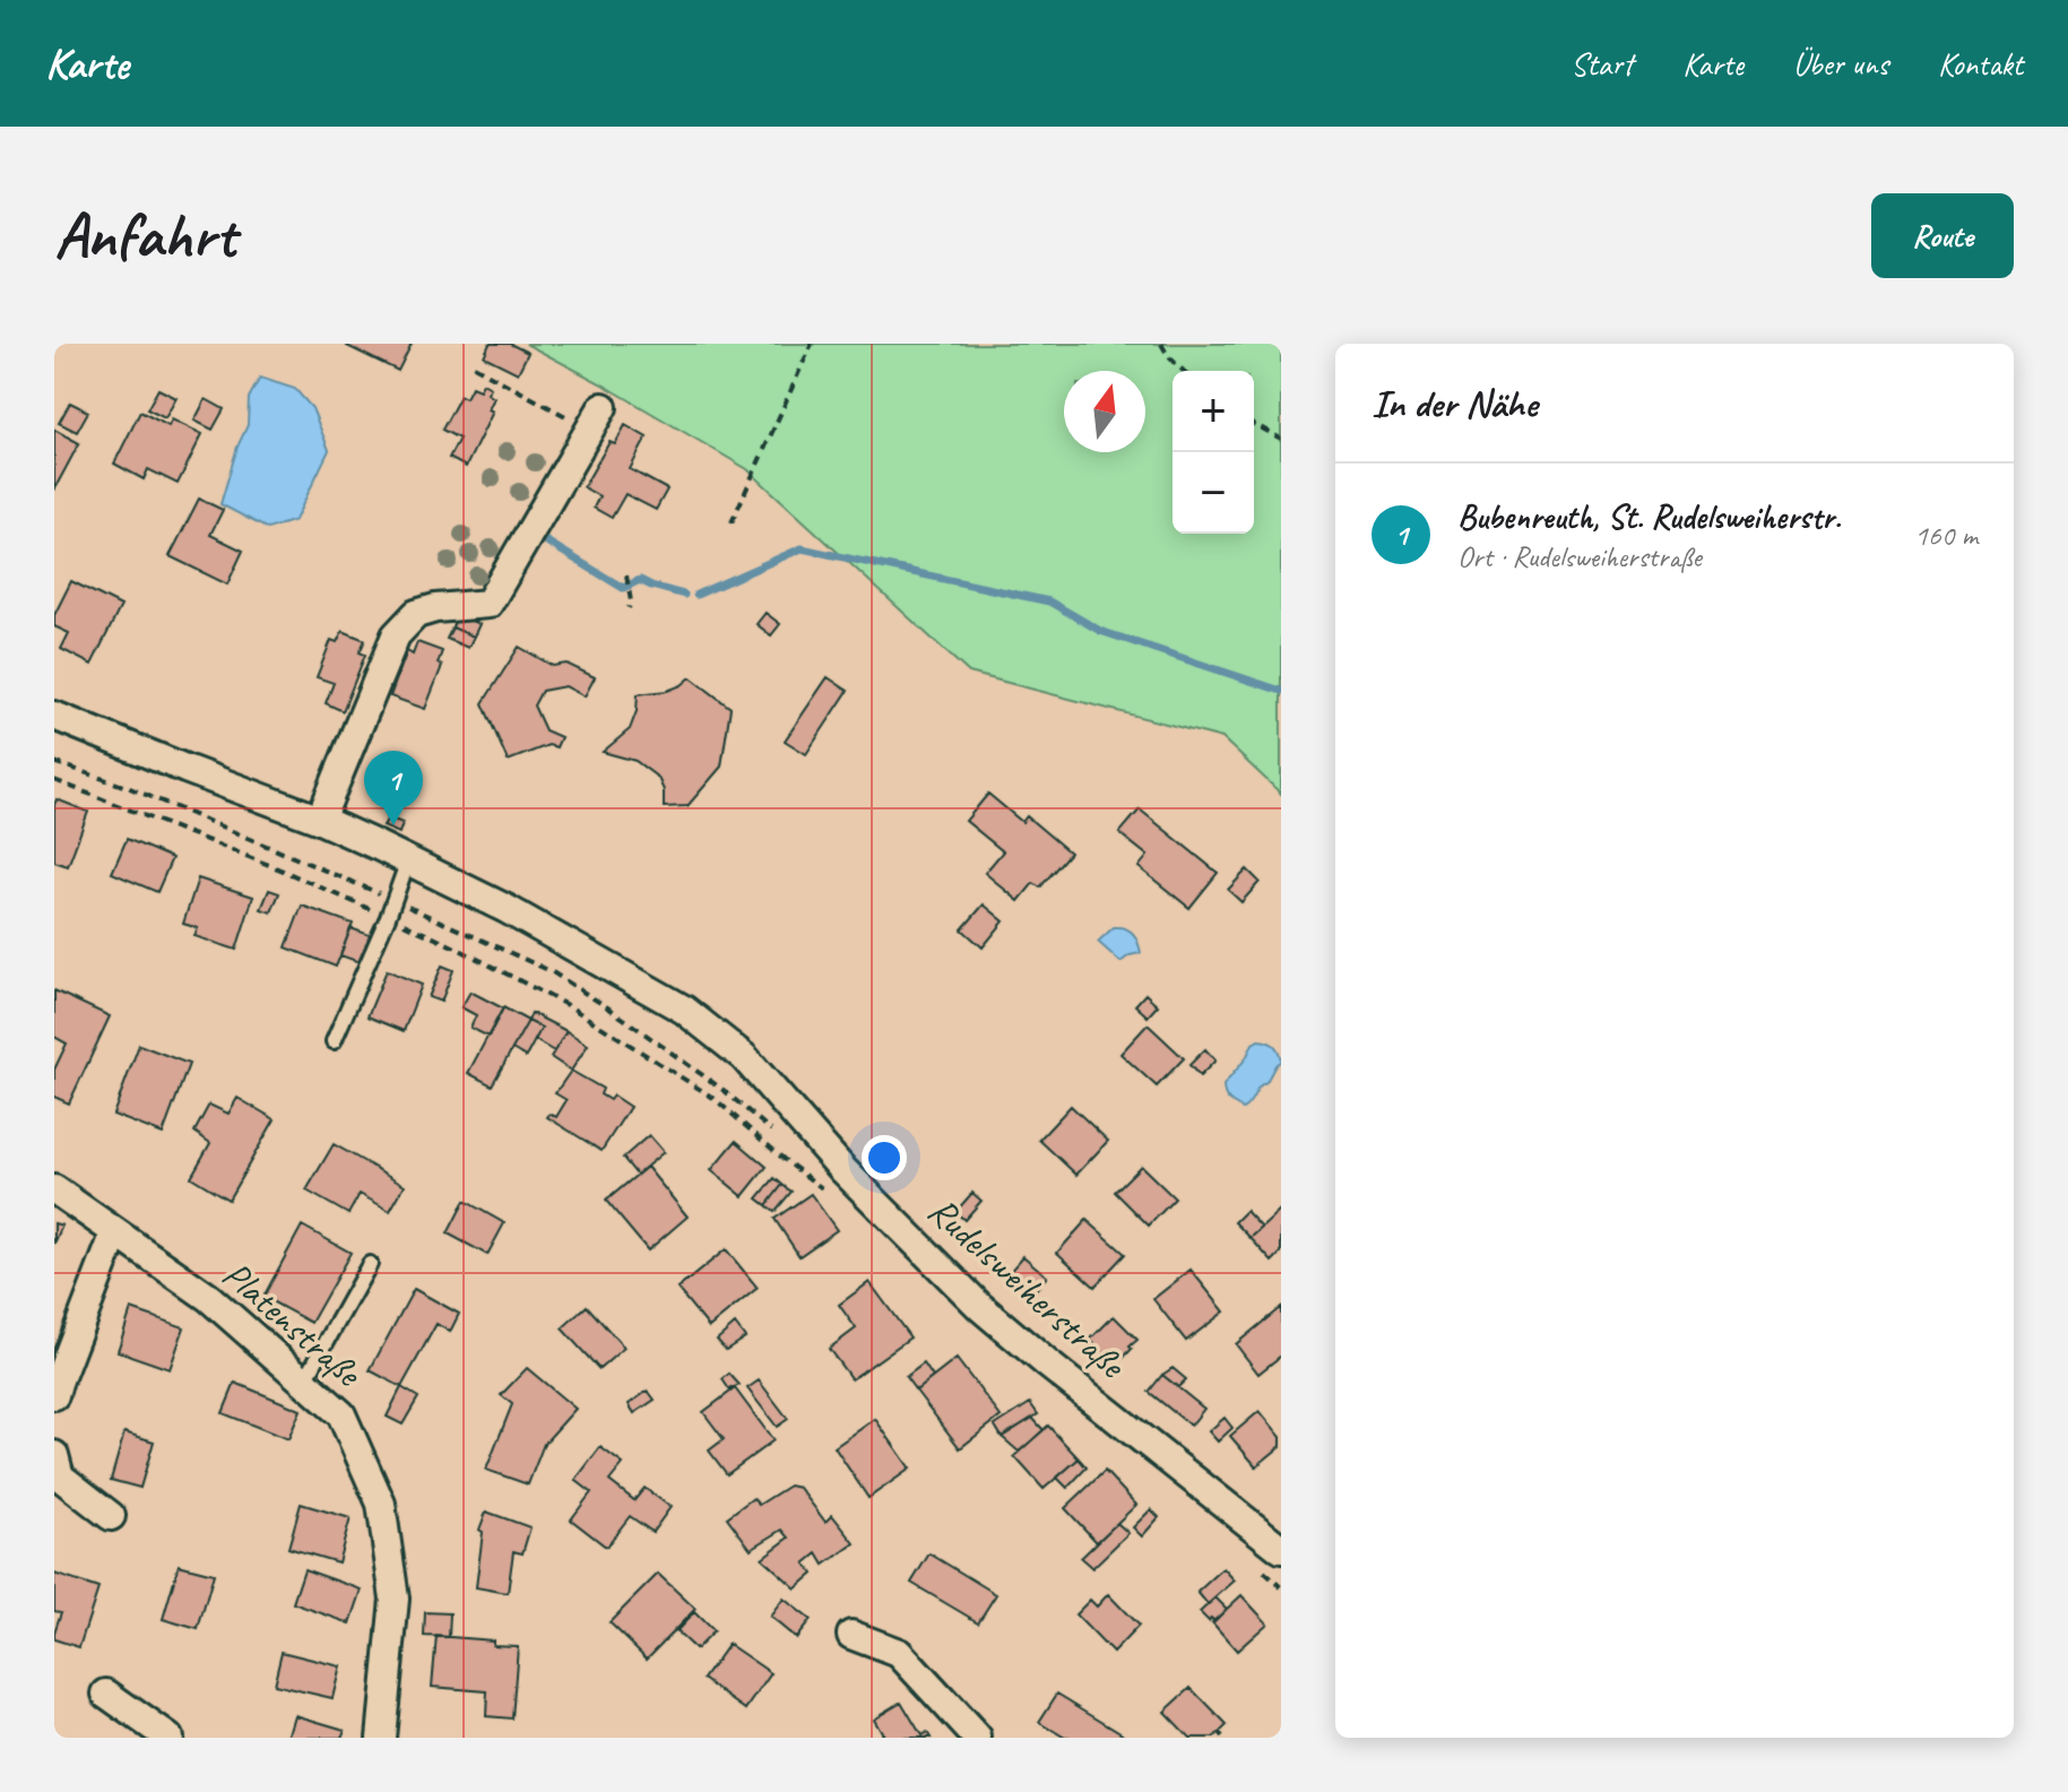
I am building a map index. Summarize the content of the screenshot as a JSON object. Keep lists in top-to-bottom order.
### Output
{
  "streets": {
    "street": ["Rudelsweiherstraße", "Platenstraße"]
  },
  "north": "top",
  "page": {
    "header": "Karte",
    "nav": [
      "Start",
      "Karte",
      "Über uns",
      "Kontakt"
    ],
    "buttons": "Route",
    "title": "Anfahrt",
    "heading": "In der Nähe",
    "map_buttons": ["+", "−"],
    "list": [
      {
        "mark": "1",
        "name": "Bubenreuth, St. Rudelsweiherstr.",
        "note": "Ort · Rudelsweiherstraße",
        "value": "160 m"
      }
    ],
    "pins": "1"
  }
}
